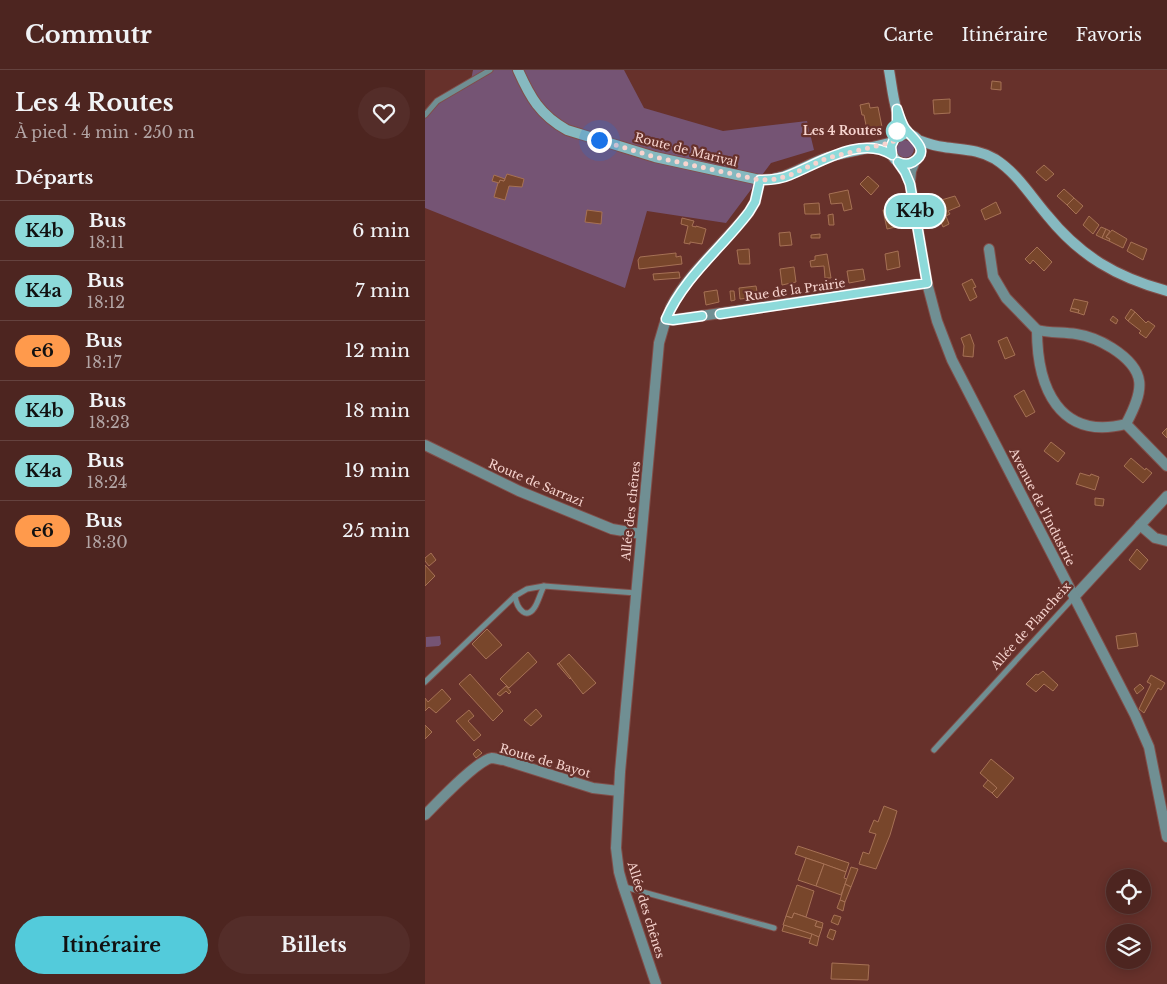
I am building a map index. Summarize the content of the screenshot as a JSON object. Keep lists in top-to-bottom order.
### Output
{
  "streets": {
    "main road": ["Route de Marival"],
    "street": [
      "Rue de la Prairie",
      "Route de Sarrazi",
      "Avenue de l'Industrie",
      "Allée des chênes",
      "Allée de Plancheix",
      "Route de Bayot"
    ]
  },
  "crossings": [
    ["Route de Marival", "Allée des chênes"],
    ["Rue de la Prairie", "Avenue de l'Industrie"],
    ["Rue de la Prairie", "Allée des chênes"],
    ["Route de Sarrazi", "Allée des chênes"],
    ["Avenue de l'Industrie", "Allée de Plancheix"],
    ["Allée des chênes", "Route de Bayot"]
  ],
  "places": ["Les 4 Routes"],
  "lines": ["bus line K4b"],
  "page": {
    "header": "Commutr",
    "nav": ["Carte", "Itinéraire", "Favoris"],
    "heading": [
      ["Les 4 Routes", "À pied · 4 min · 250 m"],
      "Départs"
    ],
    "on_map": "K4b",
    "list": [
      {
        "mark": "K4b",
        "name": "Bus",
        "note": "18:11",
        "value": "6 min"
      },
      {
        "mark": "K4a",
        "name": "Bus",
        "note": "18:12",
        "value": "7 min"
      },
      {
        "mark": "e6",
        "name": "Bus",
        "note": "18:17",
        "value": "12 min"
      },
      {
        "mark": "K4b",
        "name": "Bus",
        "note": "18:23",
        "value": "18 min"
      },
      {
        "mark": "K4a",
        "name": "Bus",
        "note": "18:24",
        "value": "19 min"
      },
      {
        "mark": "e6",
        "name": "Bus",
        "note": "18:30",
        "value": "25 min"
      }
    ],
    "buttons": ["Itinéraire", "Billets"]
  }
}
